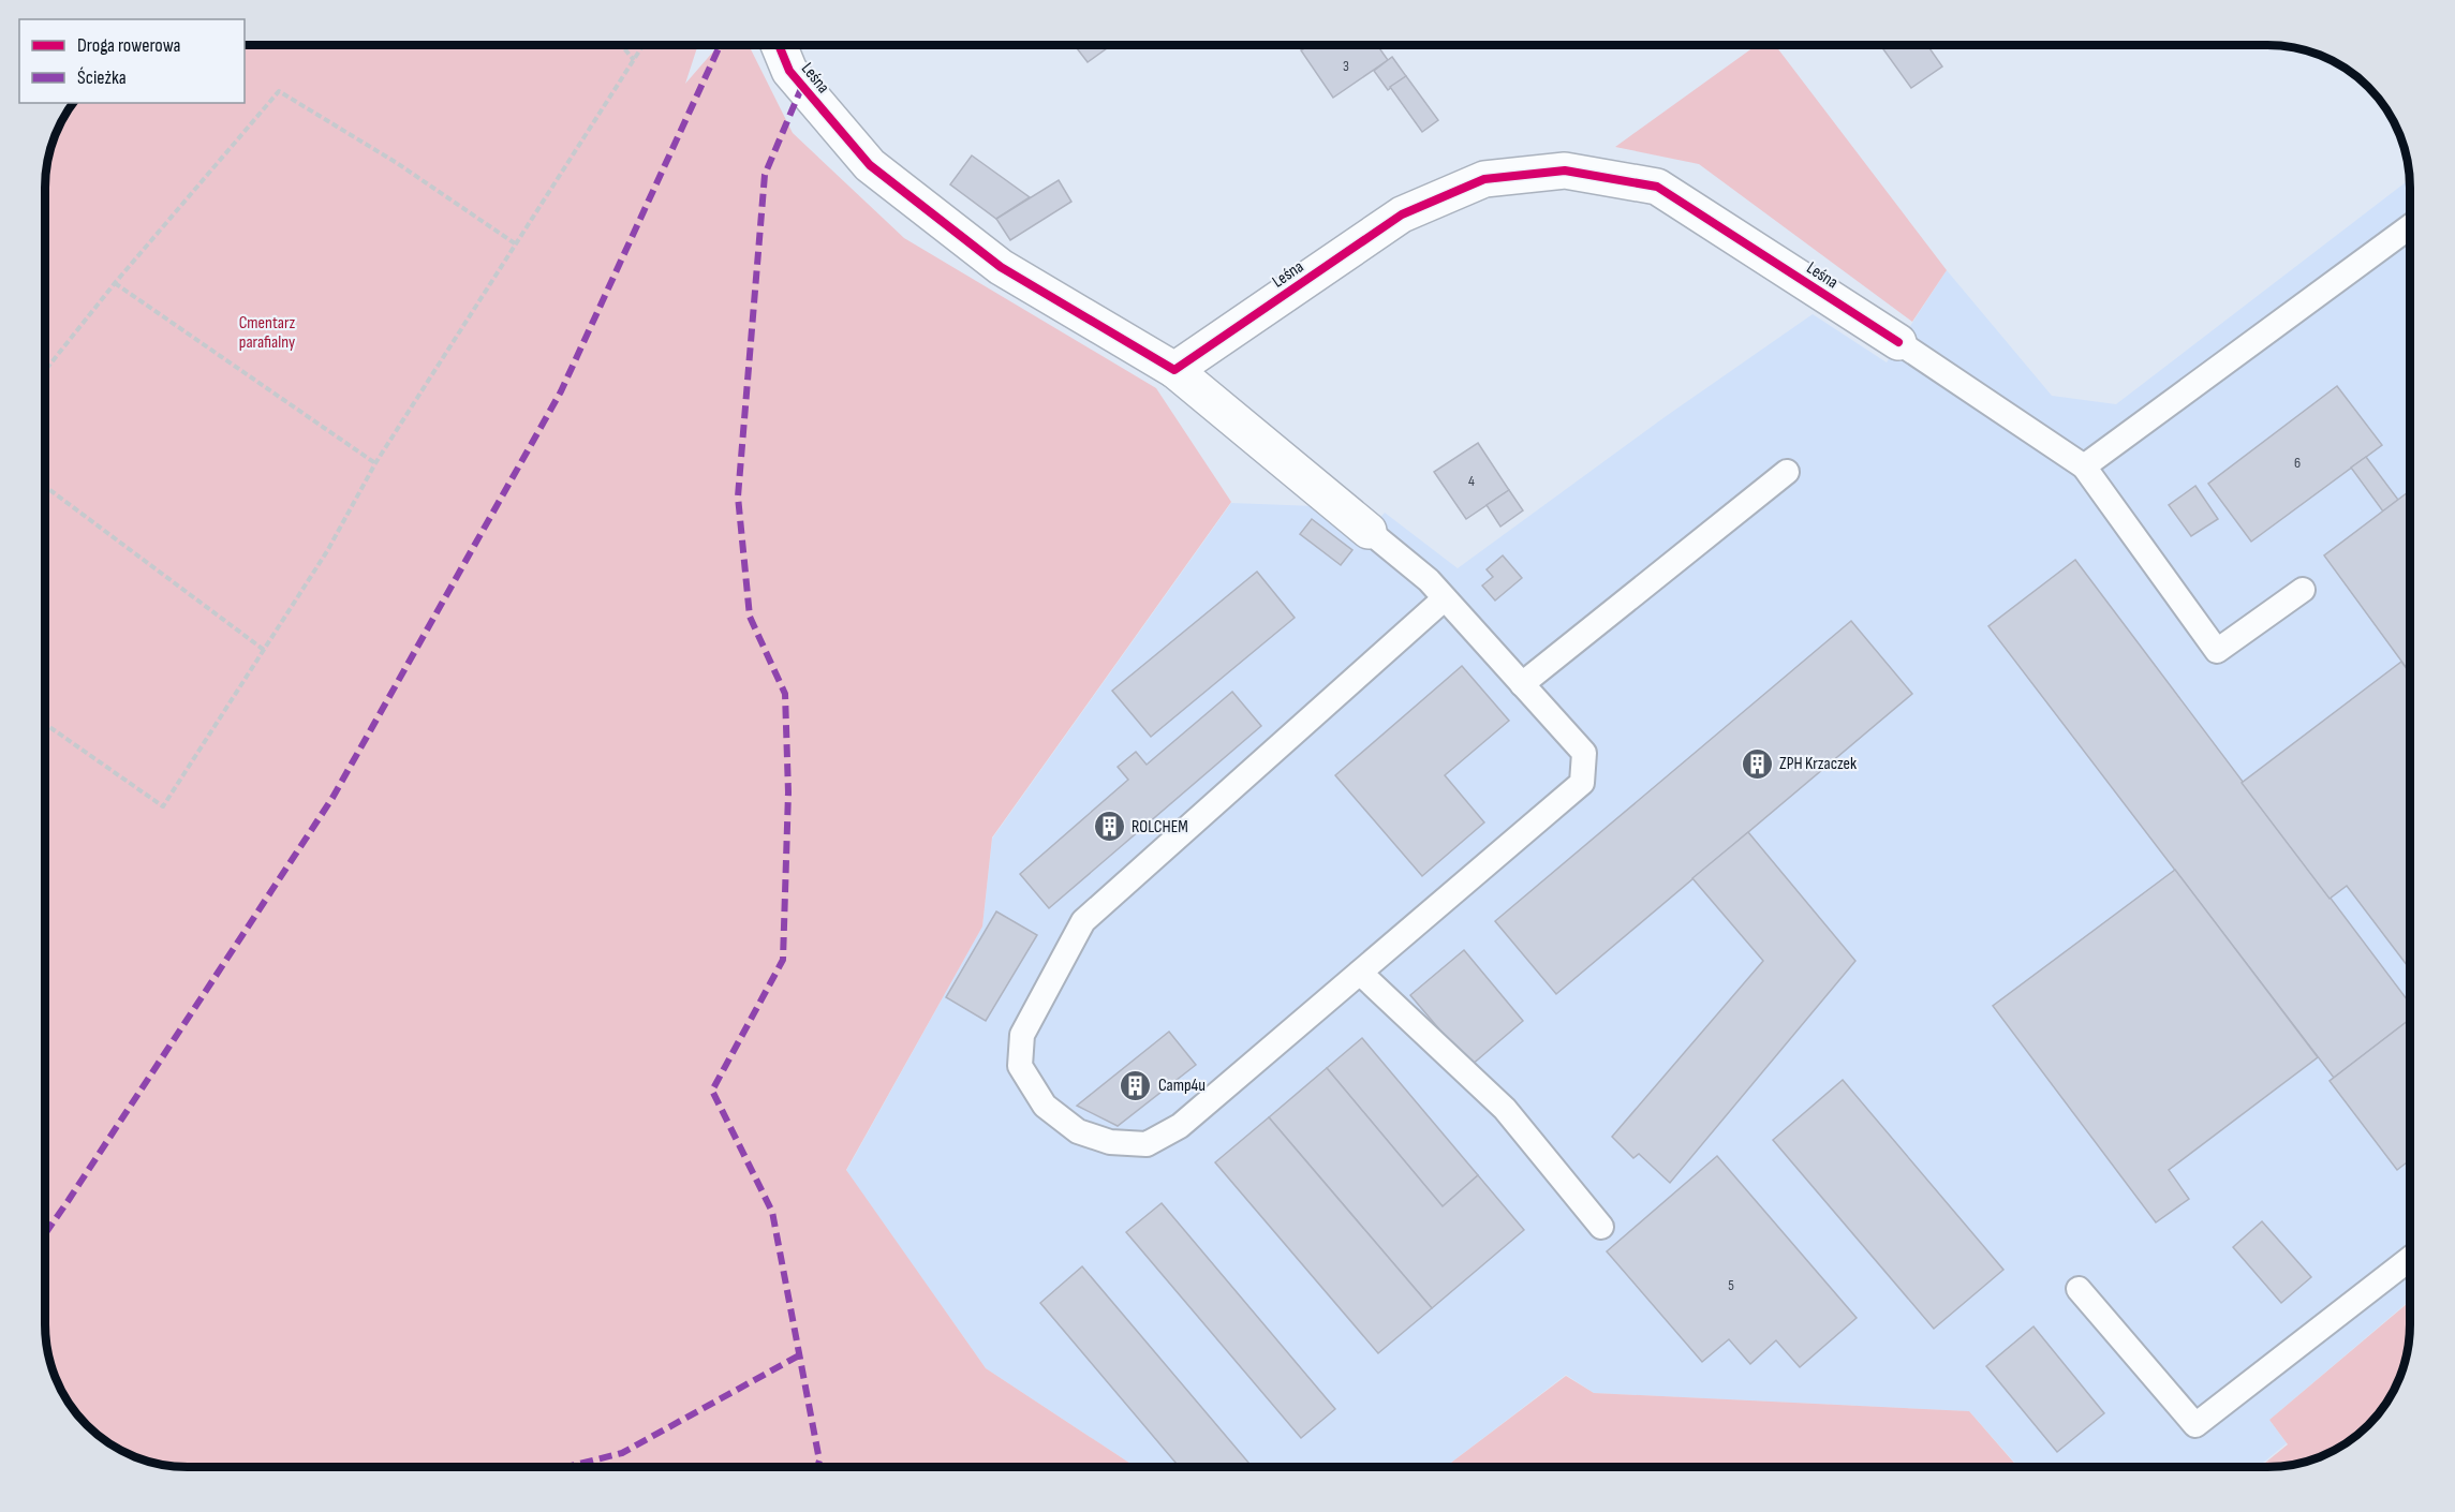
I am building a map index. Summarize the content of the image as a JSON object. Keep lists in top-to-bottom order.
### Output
{
  "streets": {
    "street": ["Leśna"]
  },
  "parks": ["Cmentarz parafialny"],
  "places": {
    "building": ["ZPH Krzaczek", "ROLCHEM", "Camp4u"]
  },
  "house_numbers": [
    "3",
    "6",
    "4",
    "5"
  ],
  "legend": ["Droga rowerowa", "Ścieżka"]
}
